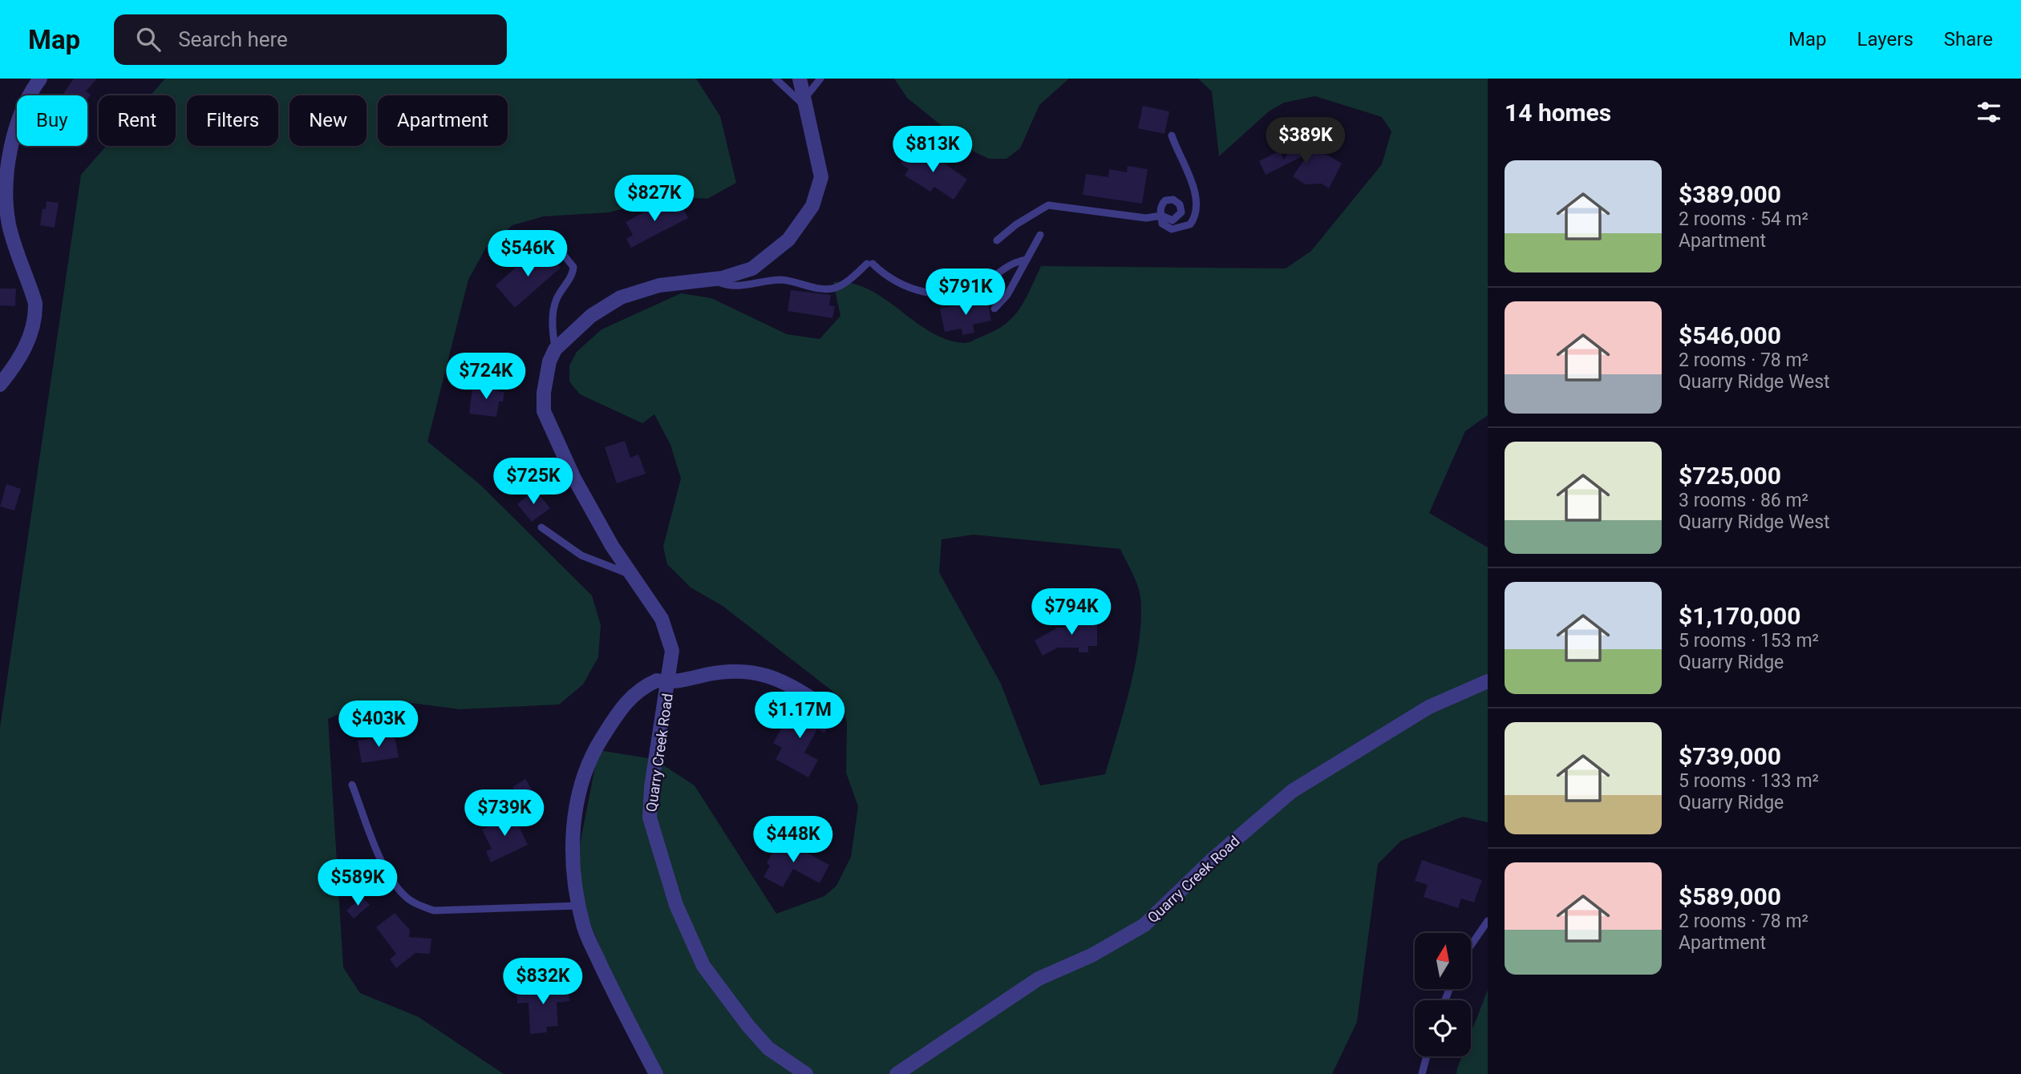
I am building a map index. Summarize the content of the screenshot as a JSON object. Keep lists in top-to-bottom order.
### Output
{
  "streets": {
    "street": ["Quarry Creek Road"]
  },
  "north": "top",
  "page": {
    "header": "Map",
    "search": "Search here",
    "nav": ["Map", "Layers", "Share"],
    "heading": "14 homes",
    "chip": [
      "Buy",
      "Rent",
      "Filters",
      "New",
      "Apartment"
    ],
    "price": [
      "$389K",
      "$813K",
      "$827K",
      "$546K",
      "$791K",
      "$724K",
      "$725K",
      "$794K",
      "$1.17M",
      "$403K",
      "$739K",
      "$448K",
      "$589K",
      "$832K"
    ],
    "list": [
      {
        "name": "$389,000",
        "note": "2 rooms · 54 m² · Apartment"
      },
      {
        "name": "$546,000",
        "note": "2 rooms · 78 m² · Quarry Ridge West"
      },
      {
        "name": "$725,000",
        "note": "3 rooms · 86 m² · Quarry Ridge West"
      },
      {
        "name": "$1,170,000",
        "note": "5 rooms · 153 m² · Quarry Ridge"
      },
      {
        "name": "$739,000",
        "note": "5 rooms · 133 m² · Quarry Ridge"
      },
      {
        "name": "$589,000",
        "note": "2 rooms · 78 m² · Apartment"
      }
    ]
  }
}
